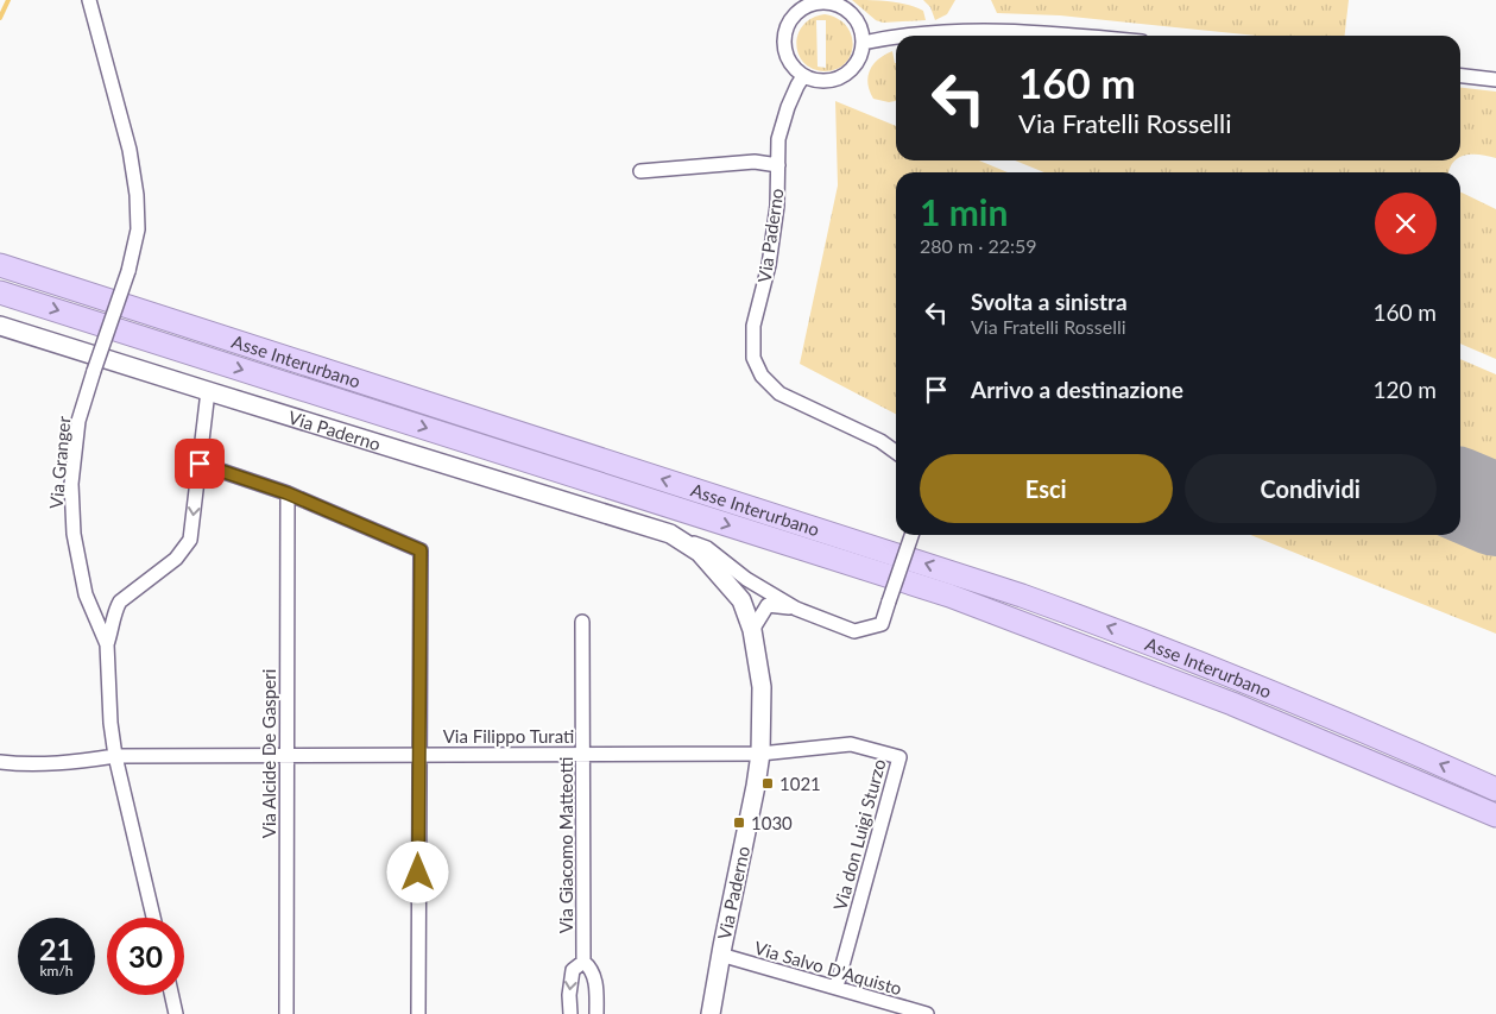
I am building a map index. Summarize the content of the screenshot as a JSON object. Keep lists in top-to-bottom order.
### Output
{
  "streets": {
    "highway": ["Asse Interurbano"],
    "street": [
      "Via Paderno",
      "Via Granger",
      "Via Filippo Turati",
      "Via Alcide De Gasperi",
      "Via don Luigi Sturzo",
      "Via Giacomo Matteotti",
      "Via Salvo D'Aquisto"
    ]
  },
  "crossings": [
    ["Via Paderno", "Via Filippo Turati"],
    ["Via Paderno", "Via don Luigi Sturzo"],
    ["Via Paderno", "Via Salvo D'Aquisto"],
    ["Via Granger", "Via Filippo Turati"],
    ["Via Filippo Turati", "Via Alcide De Gasperi"],
    ["Via Filippo Turati", "Via don Luigi Sturzo"],
    ["Via Filippo Turati", "Via Giacomo Matteotti"],
    ["Via don Luigi Sturzo", "Via Salvo D'Aquisto"]
  ],
  "places": {
    "transit": ["1021", "1030"]
  },
  "page": {
    "turn": ["160 m", "Via Fratelli Rosselli"],
    "heading": ["1 min", "280 m · 22:59"],
    "list": [
      {
        "name": "Svolta a sinistra",
        "note": "Via Fratelli Rosselli",
        "value": "160 m"
      },
      {
        "name": "Arrivo a destinazione",
        "value": "120 m"
      }
    ],
    "buttons": ["Esci", "Condividi"],
    "speed": "21 km/h",
    "limit": "30"
  }
}
